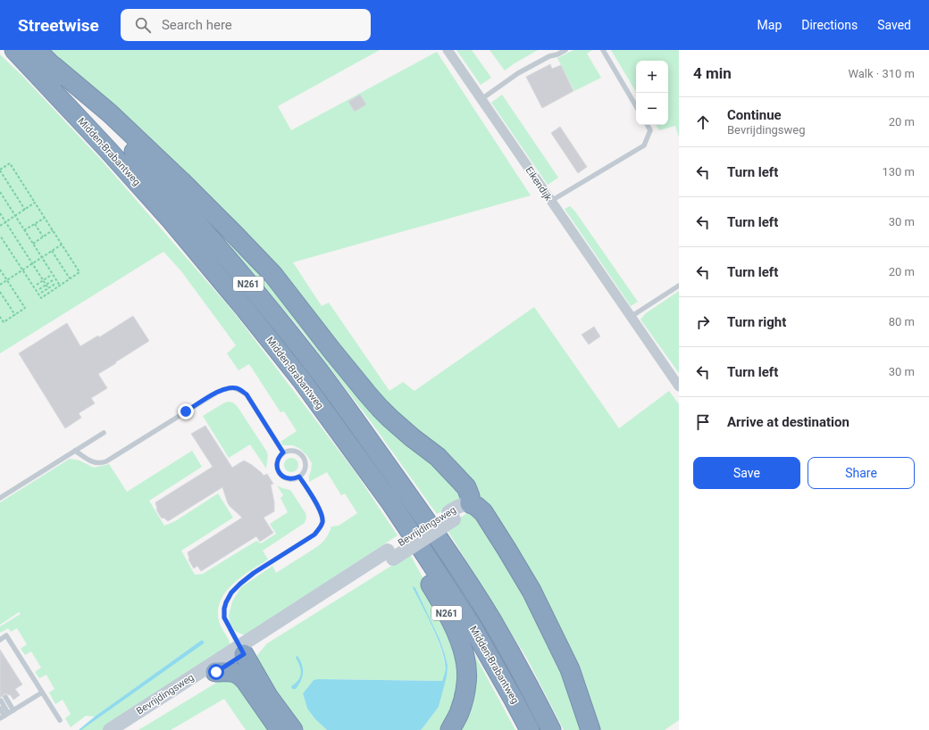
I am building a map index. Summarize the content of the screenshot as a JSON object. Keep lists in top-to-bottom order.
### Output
{
  "streets": {
    "highway": ["Midden-Brabantweg", "N261"],
    "main road": ["Bevrijdingsweg"],
    "street": ["Eikendijk"]
  },
  "crossings": [
    ["Midden-Brabantweg", "N261"],
    ["N261", "Bevrijdingsweg"]
  ],
  "page": {
    "header": "Streetwise",
    "search": "Search here",
    "nav": ["Map", "Directions", "Saved"],
    "heading": ["4 min", "Walk · 310 m"],
    "map_buttons": ["+", "−"],
    "list": [
      ["Continue", "Bevrijdingsweg", "20 m"],
      ["Turn left", "130 m"],
      ["Turn left", "30 m"],
      ["Turn left", "20 m"],
      ["Turn right", "80 m"],
      ["Turn left", "30 m"],
      "Arrive at destination"
    ],
    "buttons": ["Save", "Share"]
  }
}
